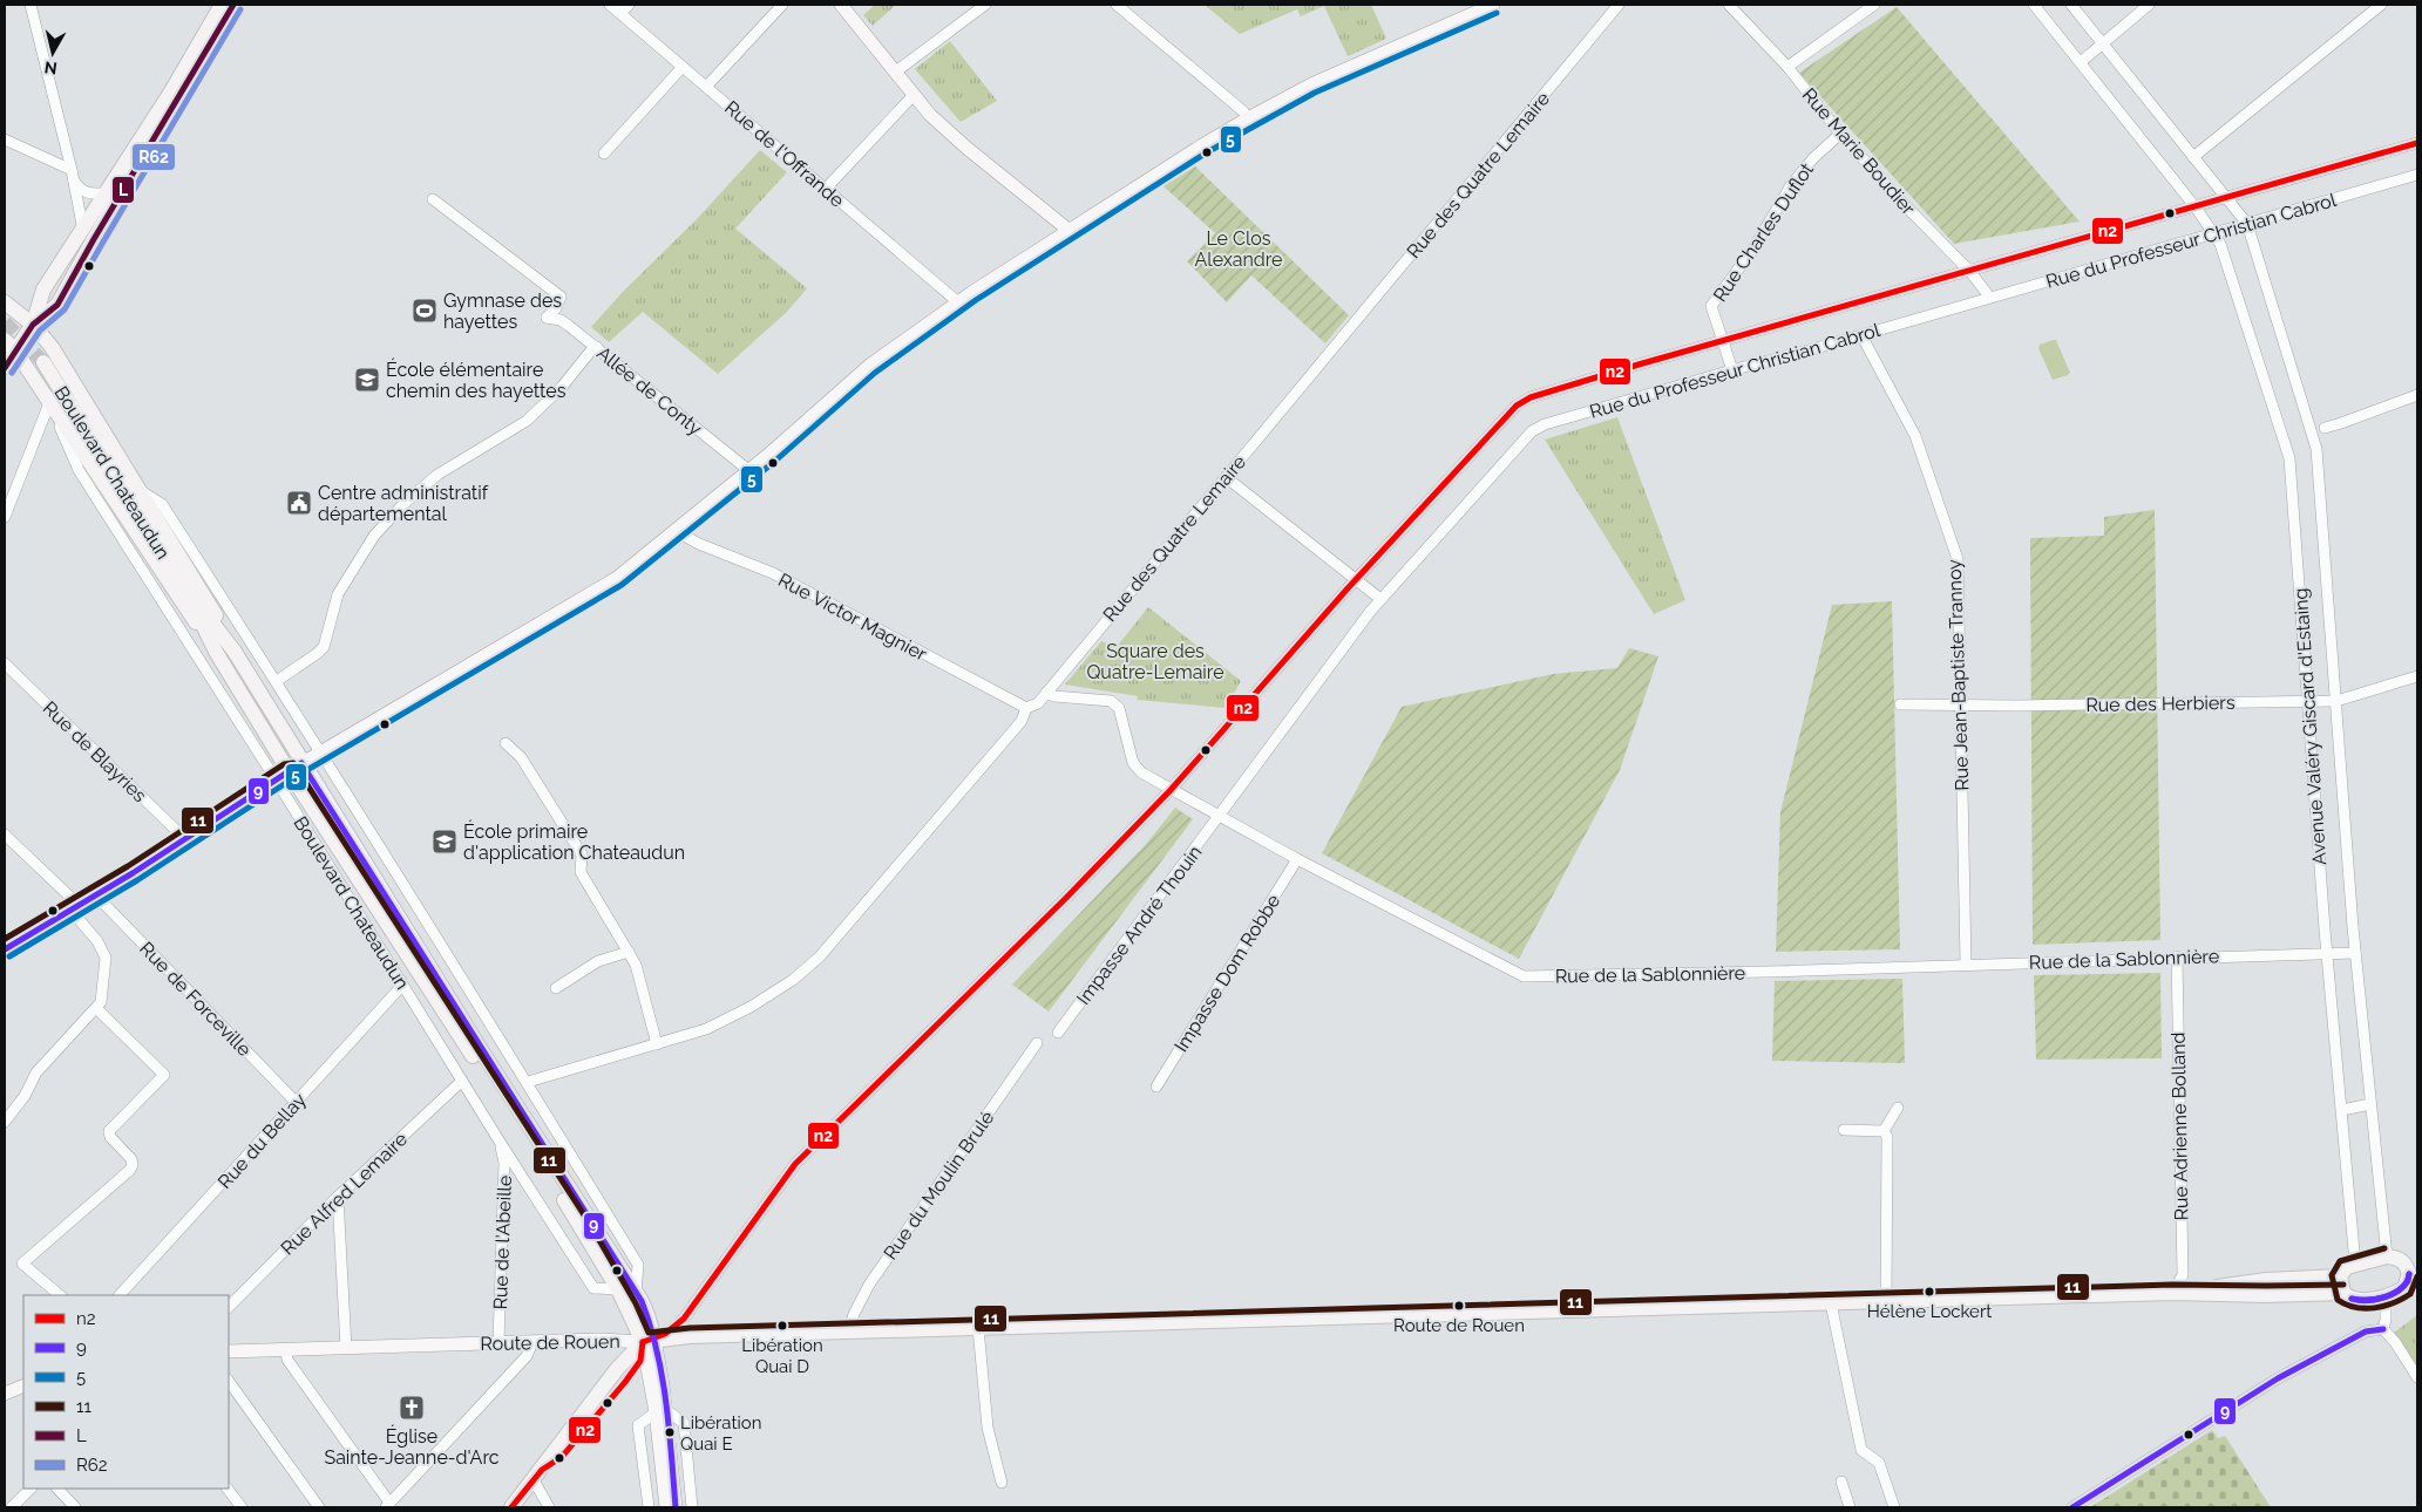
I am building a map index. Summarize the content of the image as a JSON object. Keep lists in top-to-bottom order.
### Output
{
  "streets": {
    "main road": ["Boulevard Chateaudun", "Route de Rouen"],
    "street": [
      "Rue Marie Boudier",
      "Rue de l'Offrande",
      "Rue des Quatre Lemaire",
      "Rue Charles Duflot",
      "Rue du Professeur Christian Cabrol",
      "Allée de Conty",
      "Rue Victor Magnier",
      "Rue Jean-Baptiste Trannoy",
      "Rue des Herbiers",
      "Avenue Valéry Giscard d'Estaing",
      "Rue de Blayries",
      "Impasse André Thouin",
      "Rue de la Sablonnière",
      "Impasse Dom Robbe",
      "Rue de Forceville",
      "Rue Adrienne Bolland",
      "Rue du Bellay",
      "Rue du Moulin Brulé",
      "Rue Alfred Lemaire",
      "Rue de l'Abeille"
    ]
  },
  "crossings": [
    ["Rue Marie Boudier", "Rue Charles Duflot"],
    ["Rue Marie Boudier", "Rue du Professeur Christian Cabrol"],
    ["Rue des Quatre Lemaire", "Boulevard Chateaudun"],
    ["Rue des Quatre Lemaire", "Rue Victor Magnier"],
    ["Rue des Quatre Lemaire", "Rue de la Sablonnière"],
    ["Rue Charles Duflot", "Rue du Professeur Christian Cabrol"],
    ["Rue du Professeur Christian Cabrol", "Rue Jean-Baptiste Trannoy"],
    ["Rue du Professeur Christian Cabrol", "Avenue Valéry Giscard d'Estaing"],
    ["Rue du Professeur Christian Cabrol", "Impasse André Thouin"],
    ["Rue du Professeur Christian Cabrol", "Rue de la Sablonnière"],
    ["Boulevard Chateaudun", "Rue du Bellay"],
    ["Boulevard Chateaudun", "Rue Alfred Lemaire"],
    ["Boulevard Chateaudun", "Rue de l'Abeille"],
    ["Boulevard Chateaudun", "Route de Rouen"],
    ["Rue Jean-Baptiste Trannoy", "Rue des Herbiers"],
    ["Rue Jean-Baptiste Trannoy", "Rue de la Sablonnière"],
    ["Rue des Herbiers", "Avenue Valéry Giscard d'Estaing"],
    ["Avenue Valéry Giscard d'Estaing", "Rue de la Sablonnière"],
    ["Impasse André Thouin", "Rue de la Sablonnière"],
    ["Rue de la Sablonnière", "Impasse Dom Robbe"],
    ["Rue de la Sablonnière", "Rue Adrienne Bolland"],
    ["Rue de Forceville", "Rue du Bellay"],
    ["Rue Adrienne Bolland", "Route de Rouen"],
    ["Rue du Moulin Brulé", "Route de Rouen"],
    ["Rue de l'Abeille", "Route de Rouen"]
  ],
  "parks": ["Le Clos Alexandre", "Square des Quatre-Lemaire"],
  "places": {
    "sports": ["Gymnase des hayettes"],
    "school or university": ["École élémentaire chemin des hayettes", "École primaire d'application Chateaudun"],
    "public building": ["Centre administratif départemental"],
    "other": [
      "Hélène Lockert",
      "Route de Rouen",
      "Libération Quai D",
      "Libération Quai E"
    ],
    "church": ["Église Sainte-Jeanne-d'Arc"]
  },
  "lines": [
    "transit line L",
    "transit line R62",
    "transit line 5",
    "transit line n2",
    "transit line 9",
    "transit line 11"
  ],
  "legend": [
    "n2",
    "9",
    "5",
    "11",
    "L",
    "R62"
  ],
  "north": "bottom"
}
